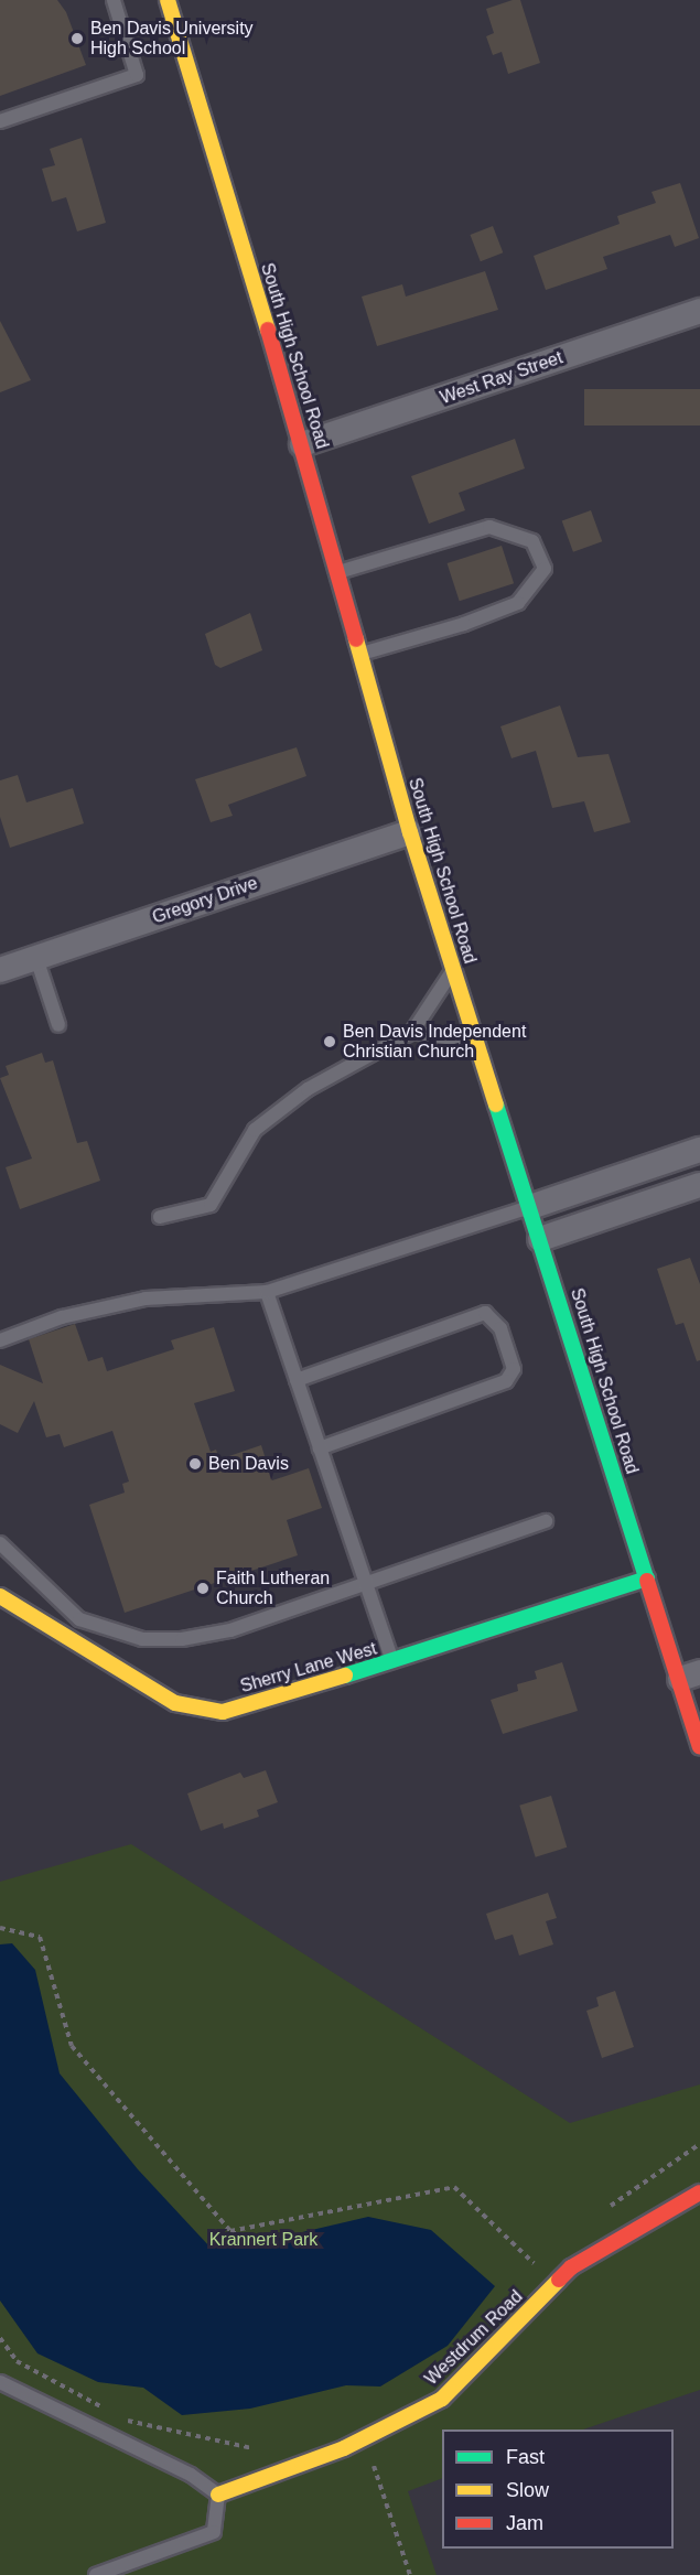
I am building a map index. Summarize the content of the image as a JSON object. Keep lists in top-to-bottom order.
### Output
{
  "streets": {
    "street": [
      "South High School Road",
      "West Ray Street",
      "Gregory Drive",
      "Sherry Lane West",
      "Westdrum Road"
    ]
  },
  "crossings": [
    ["South High School Road", "West Ray Street"],
    ["South High School Road", "Gregory Drive"],
    ["South High School Road", "Sherry Lane West"]
  ],
  "parks": ["Krannert Park"],
  "places": [
    "Ben Davis University High School",
    "Ben Davis Independent Christian Church",
    "Ben Davis",
    "Faith Lutheran Church"
  ],
  "legend": ["Fast", "Slow", "Jam"]
}
